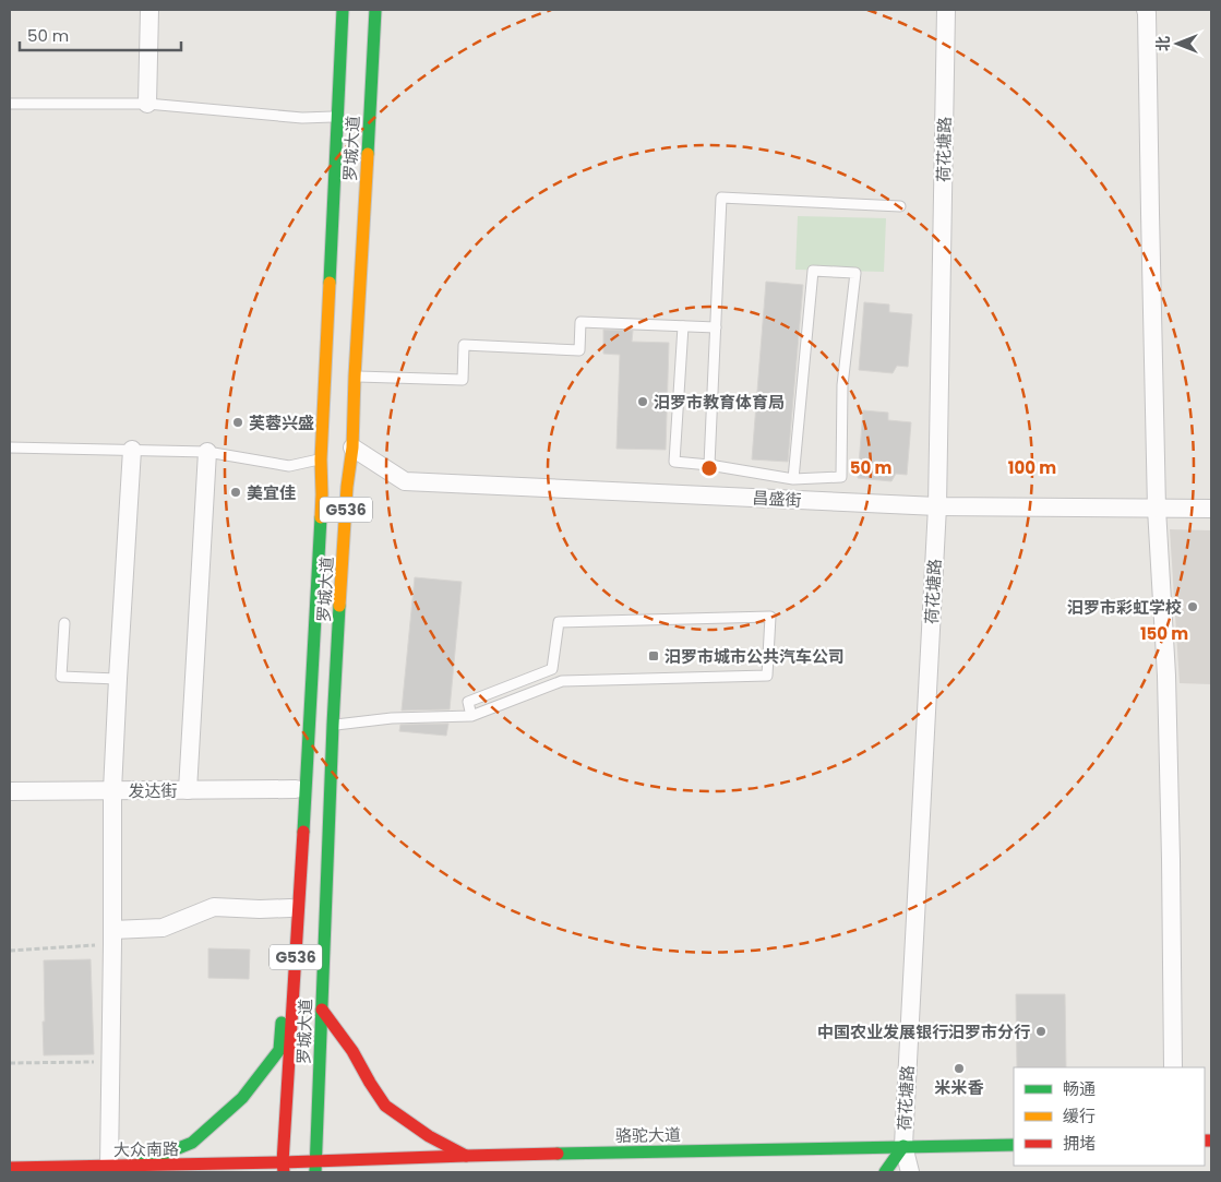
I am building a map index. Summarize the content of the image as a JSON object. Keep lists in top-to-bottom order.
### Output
{
  "streets": {
    "main road": [
      "罗城大道",
      "G536",
      "骆驼大道",
      "大众南路"
    ],
    "street": ["荷花塘路", "昌盛街", "发达街"]
  },
  "crossings": [
    ["罗城大道", "昌盛街"],
    ["罗城大道", "骆驼大道"],
    ["罗城大道", "大众南路"],
    ["荷花塘路", "昌盛街"],
    ["荷花塘路", "骆驼大道"],
    ["骆驼大道", "大众南路"]
  ],
  "places": {
    "other": [
      "汨罗市教育体育局",
      "芙蓉兴盛",
      "美宜佳",
      "汨罗市彩虹学校",
      "中国农业发展银行汨罗市分行",
      "米米香"
    ],
    "transit": ["汨罗市城市公共汽车公司"]
  },
  "legend": ["畅通", "缓行", "拥堵"],
  "scale_bar": "50 m",
  "north": "left",
  "rings": ["50 m", "100 m", "150 m"]
}
